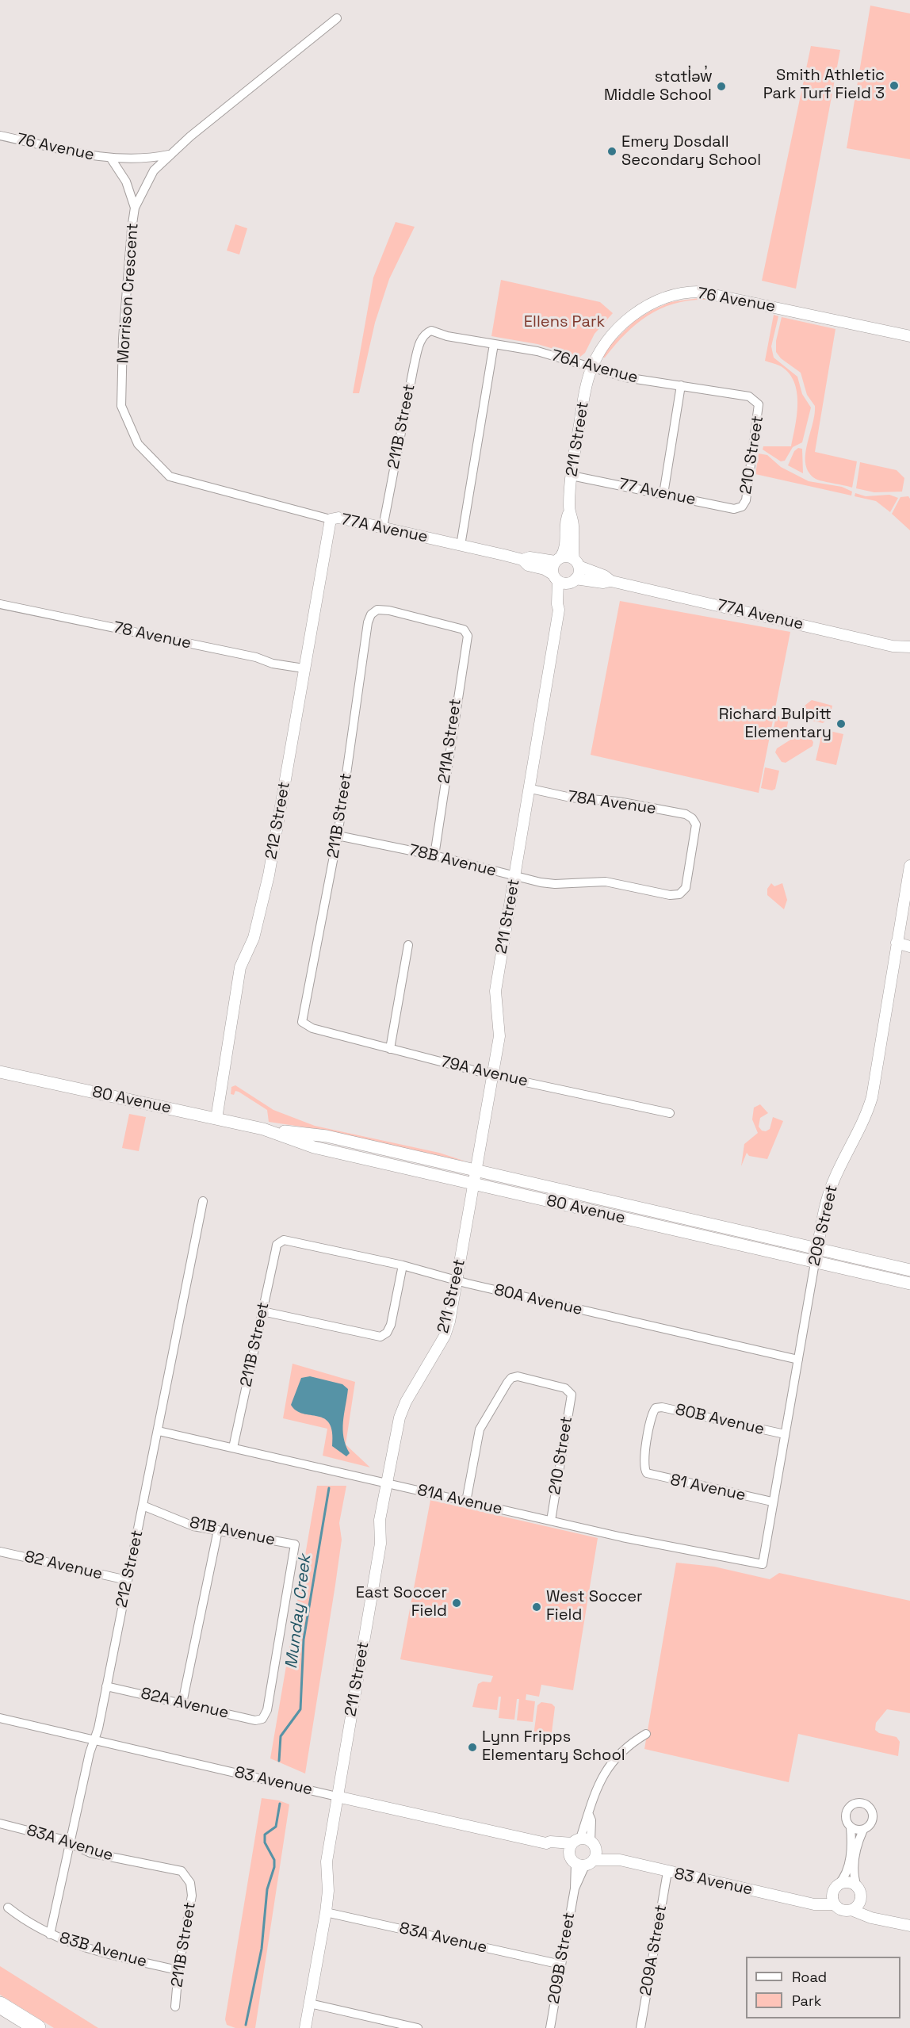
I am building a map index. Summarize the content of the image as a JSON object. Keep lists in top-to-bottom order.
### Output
{
  "streets": {
    "main road": ["80 Avenue"],
    "street": [
      "76 Avenue",
      "Morrison Crescent",
      "76A Avenue",
      "211B Street",
      "211 Street",
      "210 Street",
      "77 Avenue",
      "77A Avenue",
      "78 Avenue",
      "211A Street",
      "78A Avenue",
      "212 Street",
      "78B Avenue",
      "79A Avenue",
      "209 Street",
      "80A Avenue",
      "80B Avenue",
      "81 Avenue",
      "81A Avenue",
      "81B Avenue",
      "82 Avenue",
      "82A Avenue",
      "83 Avenue",
      "83A Avenue",
      "83B Avenue",
      "209A Street",
      "209B Street"
    ]
  },
  "crossings": [
    ["76 Avenue", "Morrison Crescent"],
    ["76 Avenue", "76A Avenue"],
    ["76 Avenue", "211 Street"],
    ["Morrison Crescent", "77A Avenue"],
    ["Morrison Crescent", "212 Street"],
    ["76A Avenue", "211B Street"],
    ["76A Avenue", "211 Street"],
    ["76A Avenue", "210 Street"],
    ["211B Street", "77A Avenue"],
    ["211B Street", "211A Street"],
    ["211B Street", "78B Avenue"],
    ["211B Street", "79A Avenue"],
    ["211B Street", "80A Avenue"],
    ["211B Street", "81A Avenue"],
    ["211B Street", "83A Avenue"],
    ["211B Street", "83B Avenue"],
    ["211 Street", "77 Avenue"],
    ["211 Street", "77A Avenue"],
    ["211 Street", "78A Avenue"],
    ["211 Street", "78B Avenue"],
    ["211 Street", "79A Avenue"],
    ["211 Street", "80 Avenue"],
    ["211 Street", "80A Avenue"],
    ["211 Street", "81A Avenue"],
    ["211 Street", "83 Avenue"],
    ["211 Street", "83A Avenue"],
    ["210 Street", "77 Avenue"],
    ["210 Street", "81A Avenue"],
    ["77A Avenue", "212 Street"],
    ["78 Avenue", "212 Street"],
    ["211A Street", "78B Avenue"],
    ["78A Avenue", "78B Avenue"],
    ["212 Street", "80 Avenue"],
    ["212 Street", "81A Avenue"],
    ["212 Street", "81B Avenue"],
    ["212 Street", "82 Avenue"],
    ["212 Street", "82A Avenue"],
    ["212 Street", "83 Avenue"],
    ["212 Street", "83A Avenue"],
    ["212 Street", "83B Avenue"],
    ["80 Avenue", "209 Street"],
    ["209 Street", "80A Avenue"],
    ["209 Street", "80B Avenue"],
    ["209 Street", "81 Avenue"],
    ["209 Street", "81A Avenue"],
    ["80B Avenue", "81 Avenue"],
    ["81B Avenue", "82A Avenue"],
    ["83 Avenue", "209A Street"],
    ["83 Avenue", "209B Street"],
    ["83A Avenue", "209B Street"]
  ],
  "water": ["Munday Creek"],
  "parks": ["Ellens Park"],
  "places": [
    "Smith Athletic Park Turf Field 3",
    "stɑtl̓əw̓ Middle School",
    "Emery Dosdall Secondary School",
    "Richard Bulpitt Elementary",
    "East Soccer Field",
    "West Soccer Field",
    "Lynn Fripps Elementary School"
  ],
  "legend": ["Road", "Park"]
}
